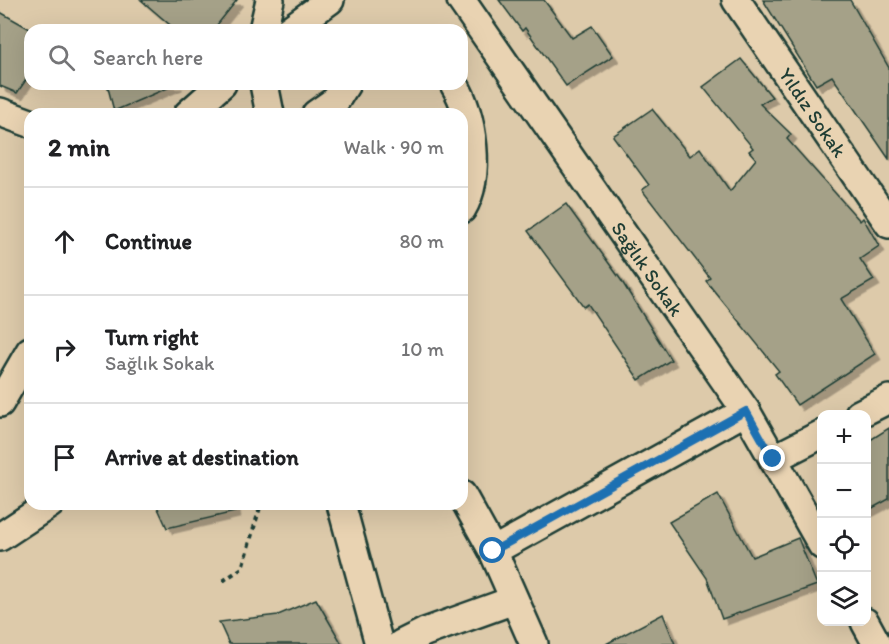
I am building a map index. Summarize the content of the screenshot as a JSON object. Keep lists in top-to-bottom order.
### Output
{
  "streets": {
    "street": ["Yıldız Sokak", "Sağlık Sokak"]
  },
  "page": {
    "search": "Search here",
    "heading": ["2 min", "Walk · 90 m"],
    "list": [
      ["Continue", "80 m"],
      ["Turn right", "Sağlık Sokak", "10 m"],
      "Arrive at destination"
    ],
    "map_buttons": ["+", "−"]
  }
}
